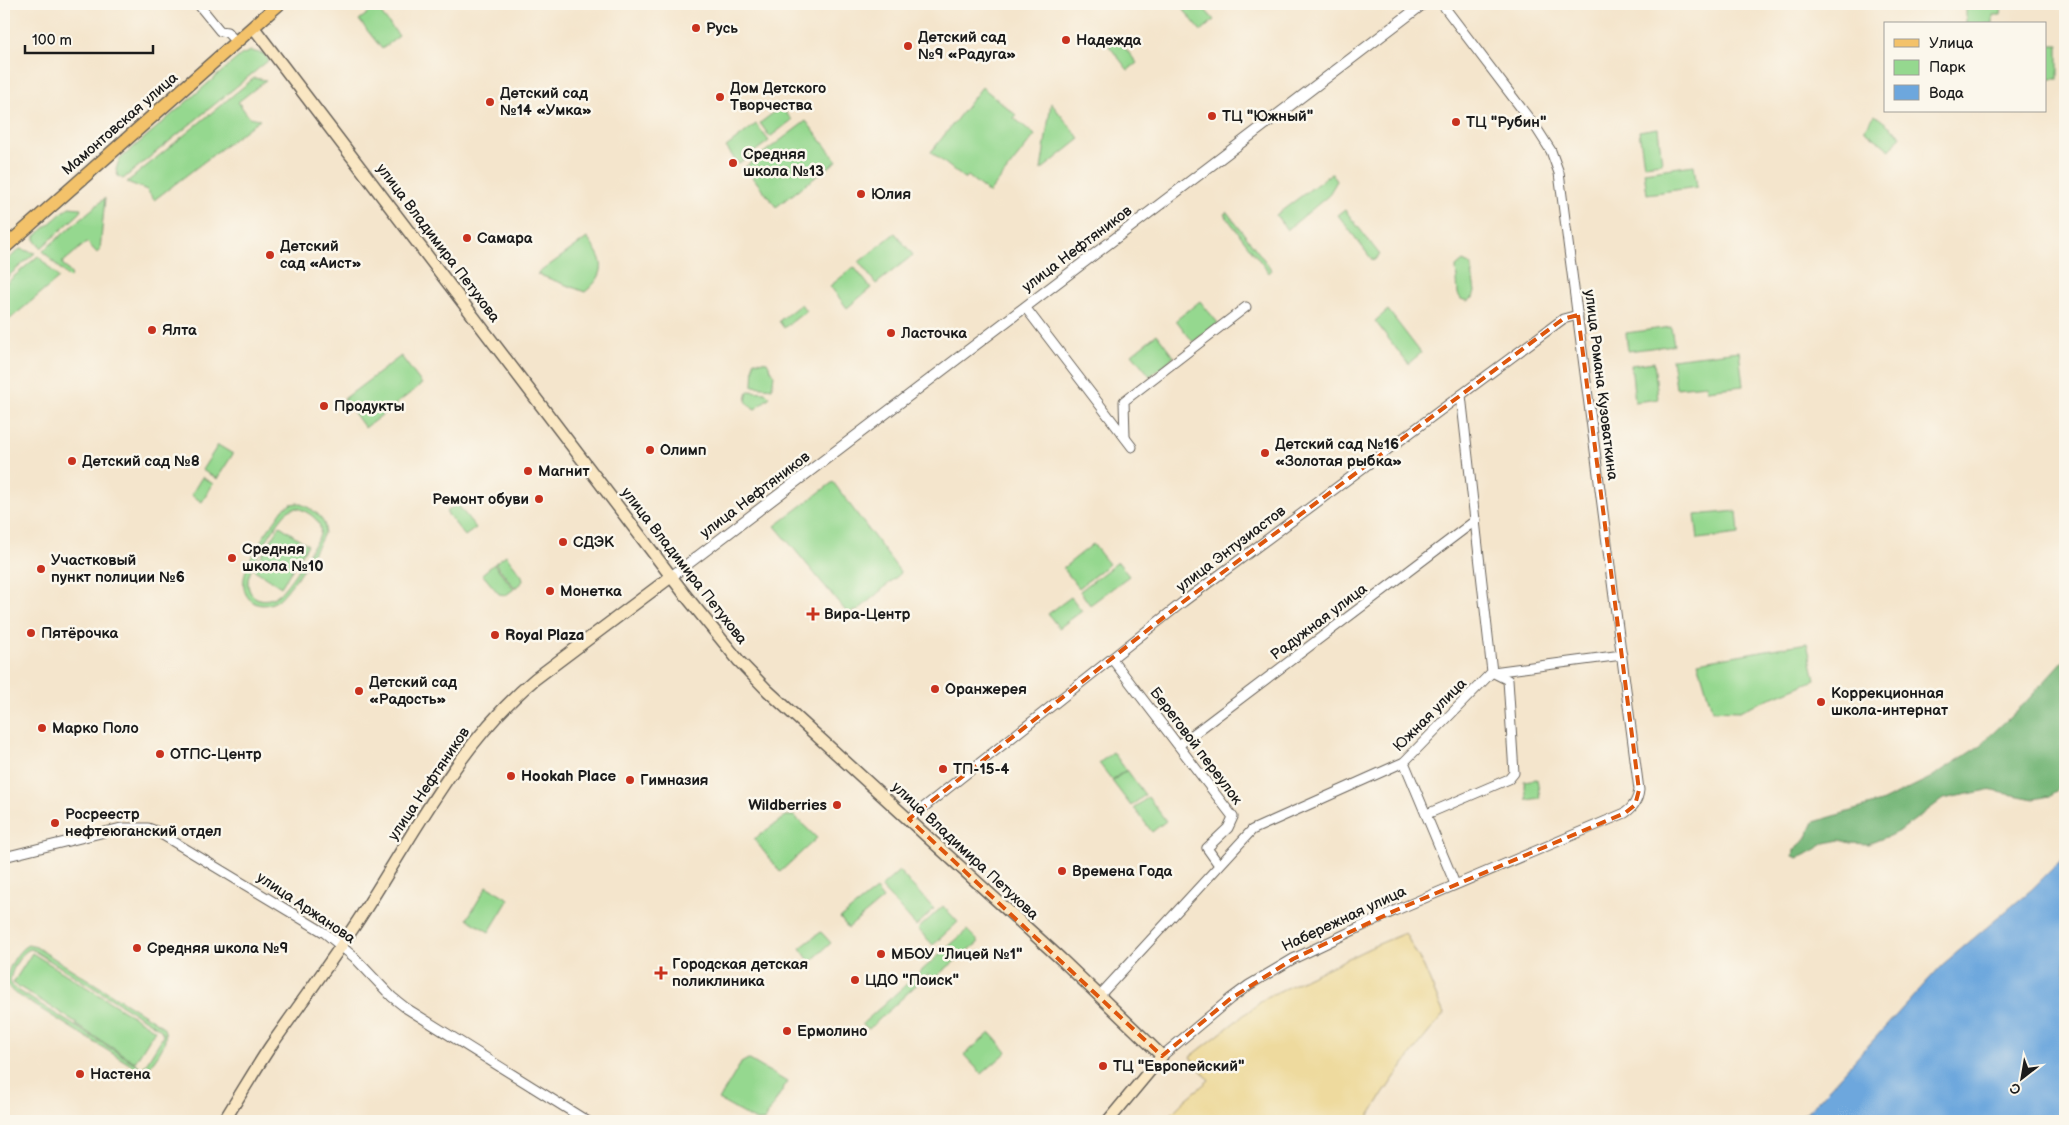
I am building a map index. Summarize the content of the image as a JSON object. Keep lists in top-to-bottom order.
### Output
{
  "streets": {
    "main road": [
      "Мамонтовская улица",
      "улица Владимира Петухова",
      "улица Нефтяников",
      "Набережная улица"
    ],
    "street": [
      "улица Романа Кузоваткина",
      "улица Энтузиастов",
      "Радужная улица",
      "Южная улица",
      "Береговой переулок",
      "улица Аржанова"
    ]
  },
  "crossings": [
    ["Мамонтовская улица", "улица Владимира Петухова"],
    ["улица Владимира Петухова", "улица Нефтяников"],
    ["улица Владимира Петухова", "улица Энтузиастов"],
    ["улица Владимира Петухова", "Южная улица"],
    ["улица Владимира Петухова", "Набережная улица"],
    ["улица Нефтяников", "улица Аржанова"],
    ["улица Романа Кузоваткина", "улица Энтузиастов"],
    ["улица Романа Кузоваткина", "Набережная улица"],
    ["улица Энтузиастов", "Береговой переулок"],
    ["Радужная улица", "Береговой переулок"],
    ["Южная улица", "Береговой переулок"]
  ],
  "places": {
    "other": [
      "Русь",
      "Надежда",
      "Детский сад №9 «Радуга»",
      "Дом Детского Творчества",
      "Детский сад №14 «Умка»",
      "ТЦ \"Южный\"",
      "ТЦ \"Рубин\"",
      "Средняя школа №13",
      "Юлия",
      "Самара",
      "Детский сад «Аист»",
      "Ялта",
      "Ласточка",
      "Продукты",
      "Олимп",
      "Детский сад №16 «Золотая рыбка»",
      "Детский сад №8",
      "Магнит",
      "Ремонт обуви",
      "СДЭК",
      "Средняя школа №10",
      "Участковый пункт полиции №6",
      "Монетка",
      "Пятёрочка",
      "Royal Plaza",
      "Оранжерея",
      "Детский сад «Радость»",
      "Коррекционная школа-интернат",
      "Марко Поло",
      "ОТПС-Центр",
      "ТП-15-4",
      "Hookah Place",
      "Гимназия",
      "Wildberries",
      "Росреестр нефтеюганский отдел",
      "Времена Года",
      "Средняя школа №9",
      "МБОУ \"Лицей №1\"",
      "ЦДО \"Поиск\"",
      "Ермолино",
      "ТЦ \"Европейский\"",
      "Настена"
    ],
    "health": ["Вира-Центр", "Городская детская поликлиника"]
  },
  "legend": ["Улица", "Парк", "Вода"],
  "scale_bar": "100 m",
  "north": "bottom left"
}
